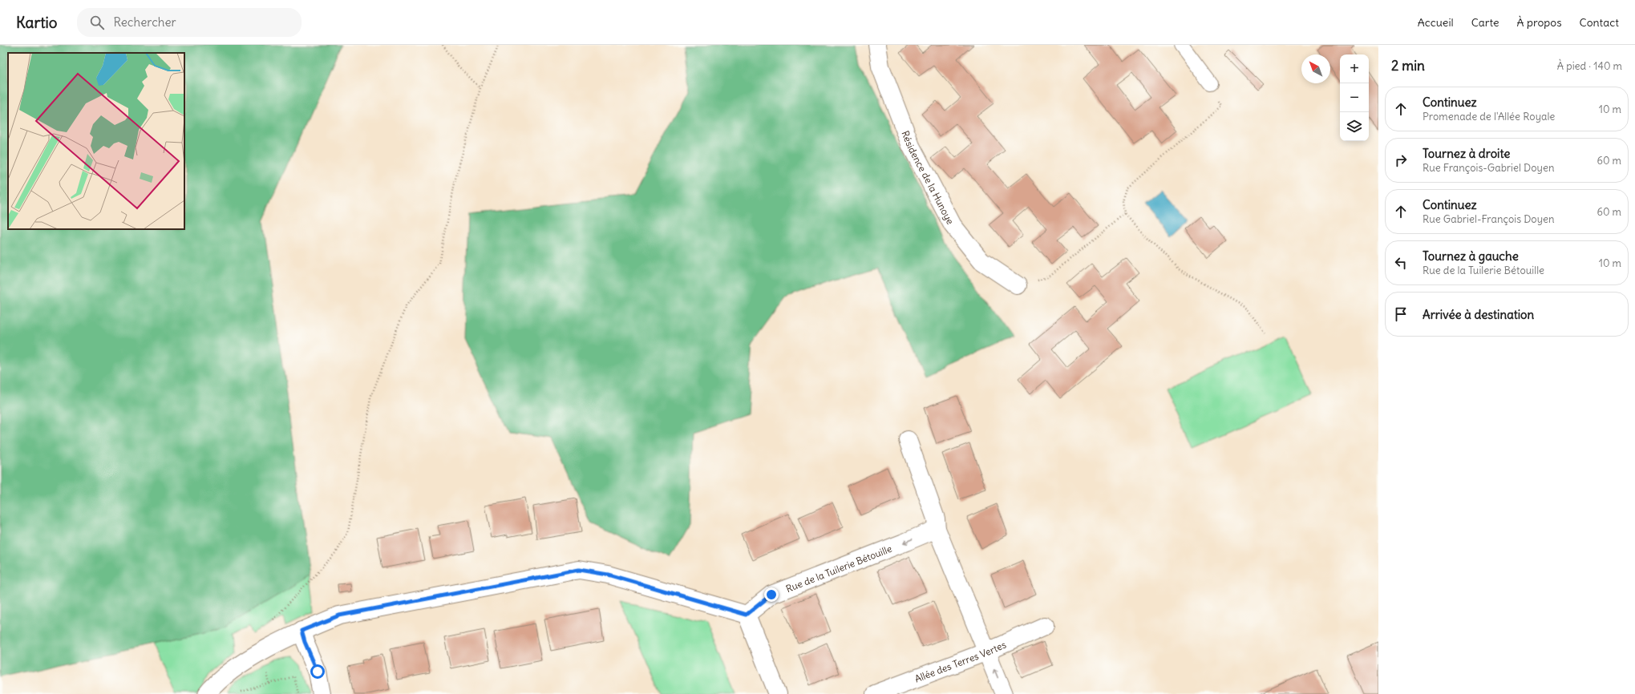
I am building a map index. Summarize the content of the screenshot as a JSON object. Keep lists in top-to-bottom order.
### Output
{
  "streets": {
    "street": ["Résidence de la Hunoye", "Rue de la Tuilerie Bétouille", "Allée des Terres Vertes"]
  },
  "one_way": ["Rue de la Tuilerie Bétouille"],
  "north": "top left",
  "page": {
    "header": "Kartio",
    "search": "Rechercher",
    "nav": [
      "Accueil",
      "Carte",
      "À propos",
      "Contact"
    ],
    "heading": ["2 min", "À pied · 140 m"],
    "map_buttons": ["+", "−"],
    "list": [
      ["Continuez", "Promenade de l'Allée Royale", "10 m"],
      ["Tournez à droite", "Rue François-Gabriel Doyen", "60 m"],
      ["Continuez", "Rue Gabriel-François Doyen", "60 m"],
      ["Tournez à gauche", "Rue de la Tuilerie Bétouille", "10 m"],
      "Arrivée à destination"
    ]
  }
}
